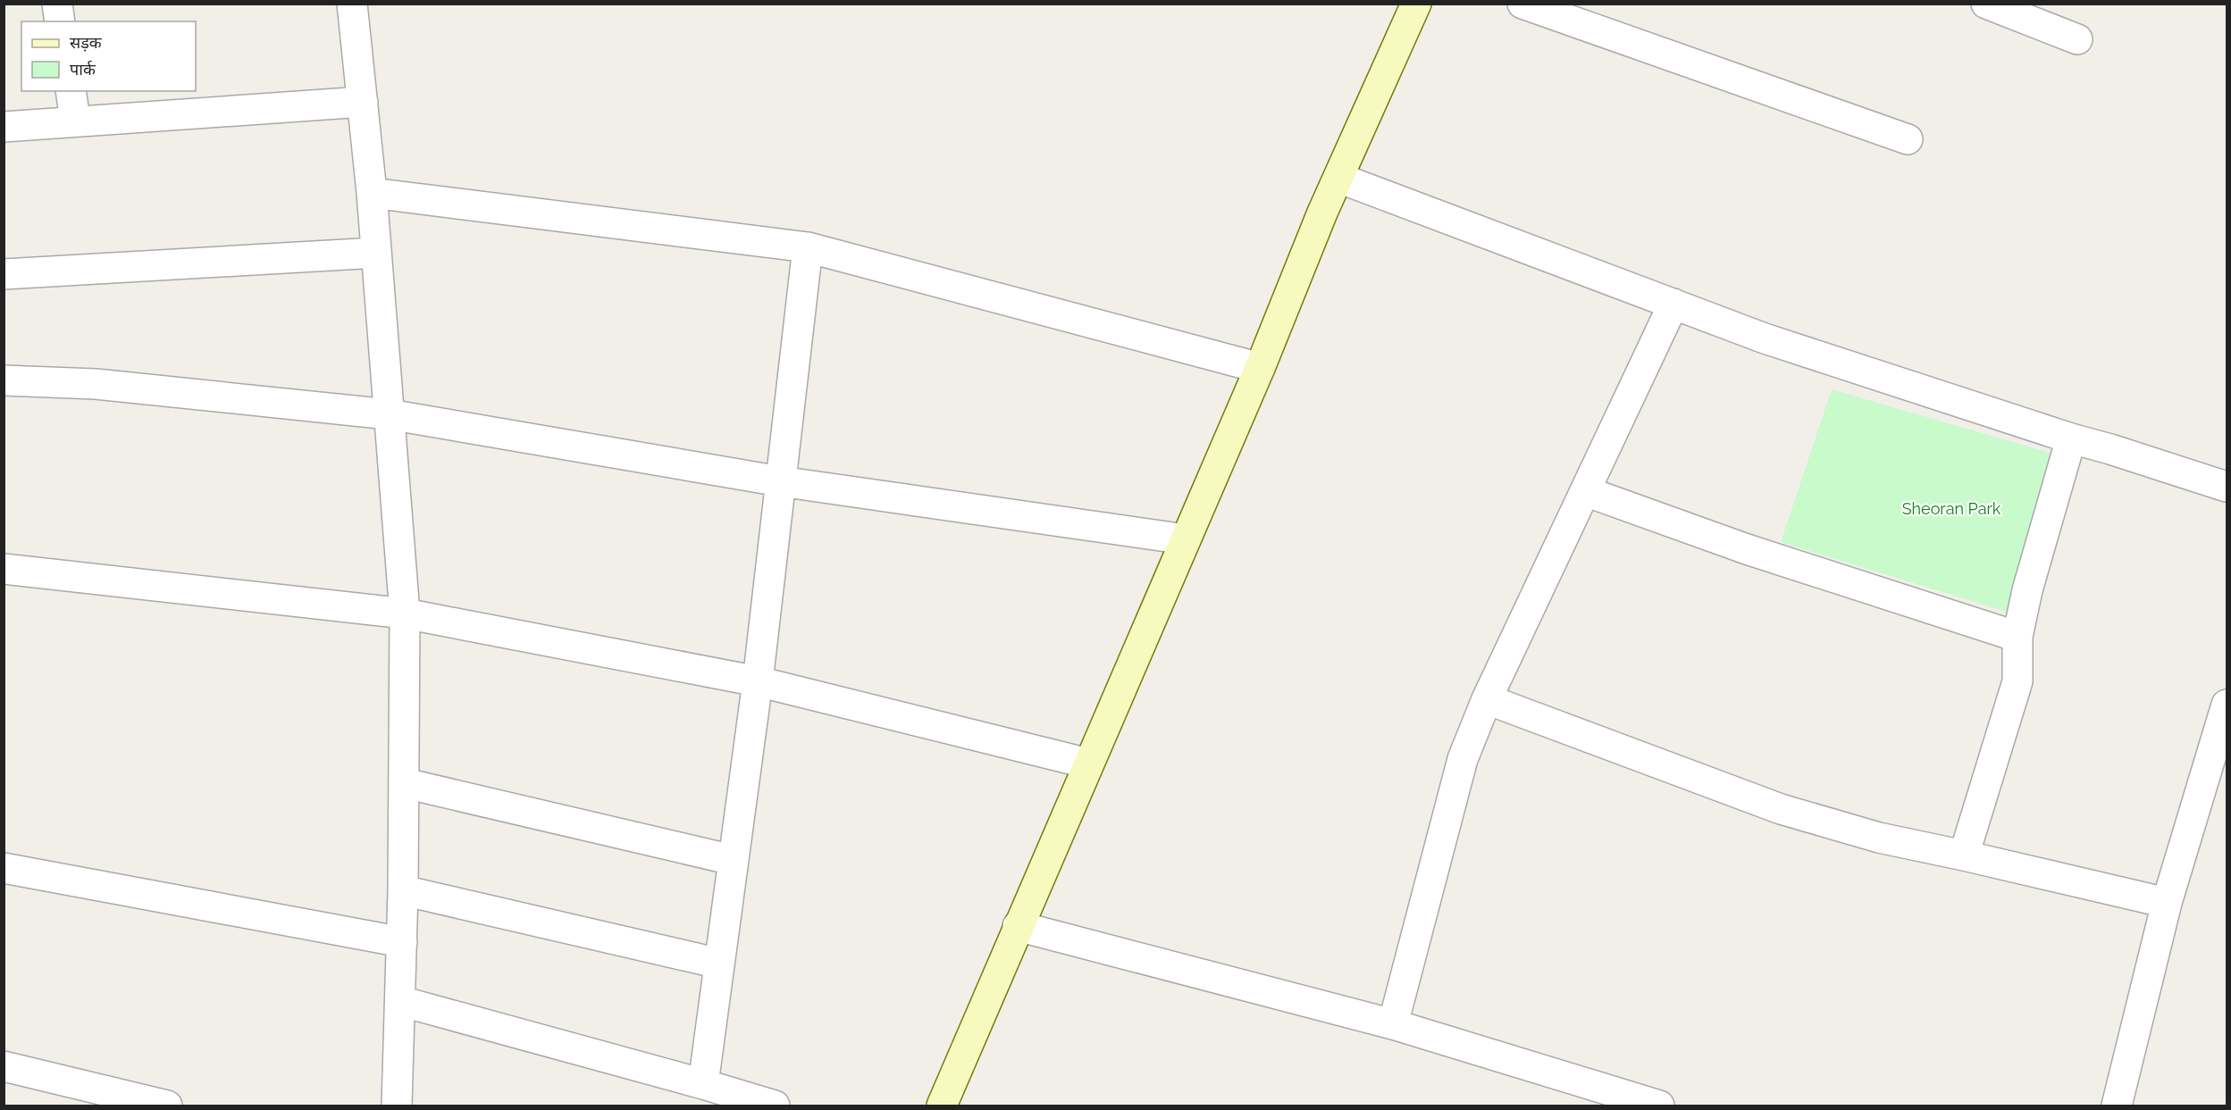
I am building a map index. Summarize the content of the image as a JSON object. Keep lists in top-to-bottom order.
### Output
{
  "parks": ["Sheoran Park"],
  "legend": ["सड़क", "पार्क"]
}
